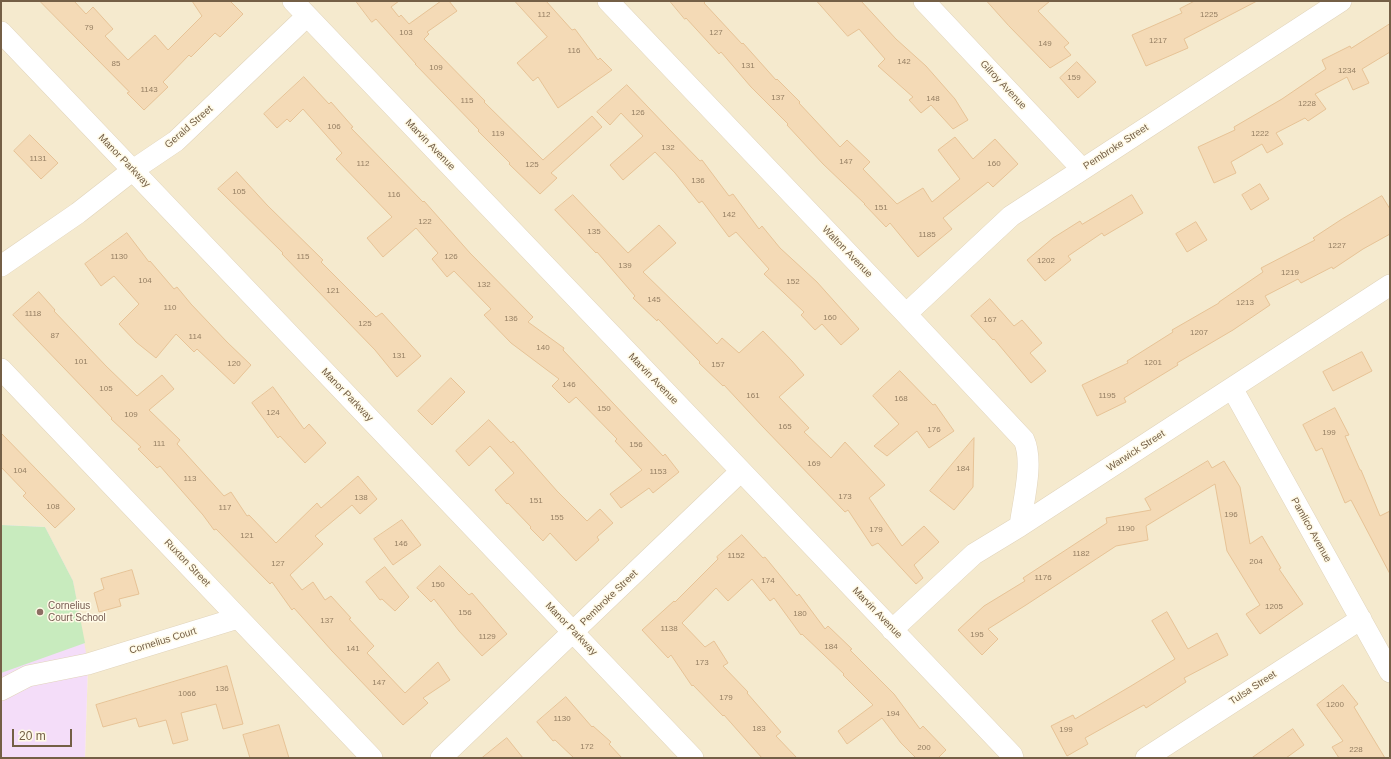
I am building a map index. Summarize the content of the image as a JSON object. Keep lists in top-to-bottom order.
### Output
{
  "streets": {
    "street": [
      "Gilroy Avenue",
      "Gerald Street",
      "Marvin Avenue",
      "Pembroke Street",
      "Manor Parkway",
      "Walton Avenue",
      "Warwick Street",
      "Pamlico Avenue",
      "Ruxton Street",
      "Cornelius Court",
      "Tulsa Street"
    ]
  },
  "crossings": [
    ["Gilroy Avenue", "Pembroke Street"],
    ["Gerald Street", "Marvin Avenue"],
    ["Gerald Street", "Manor Parkway"],
    ["Marvin Avenue", "Pembroke Street"],
    ["Marvin Avenue", "Warwick Street"],
    ["Pembroke Street", "Manor Parkway"],
    ["Pembroke Street", "Walton Avenue"],
    ["Walton Avenue", "Warwick Street"],
    ["Warwick Street", "Pamlico Avenue"],
    ["Pamlico Avenue", "Tulsa Street"],
    ["Ruxton Street", "Cornelius Court"]
  ],
  "places": ["Cornelius Court School"],
  "house_numbers": [
    "112",
    "1225",
    "79",
    "103",
    "127",
    "1217",
    "149",
    "116",
    "142",
    "85",
    "131",
    "109",
    "1234",
    "159",
    "1143",
    "137",
    "148",
    "115",
    "1228",
    "126",
    "106",
    "119",
    "1222",
    "132",
    "1131",
    "147",
    "112",
    "160",
    "125",
    "136",
    "105",
    "116",
    "151",
    "142",
    "122",
    "135",
    "1185",
    "1227",
    "1130",
    "115",
    "126",
    "1202",
    "139",
    "1219",
    "104",
    "152",
    "132",
    "121",
    "145",
    "1213",
    "110",
    "1118",
    "160",
    "136",
    "167",
    "125",
    "1207",
    "87",
    "114",
    "140",
    "131",
    "101",
    "1201",
    "120",
    "157",
    "146",
    "105",
    "161",
    "1195",
    "168",
    "150",
    "124",
    "109",
    "165",
    "176",
    "199",
    "111",
    "156",
    "169",
    "184",
    "104",
    "1153",
    "113",
    "173",
    "138",
    "151",
    "108",
    "117",
    "196",
    "155",
    "1190",
    "179",
    "121",
    "146",
    "1182",
    "1152",
    "204",
    "127",
    "1176",
    "174",
    "150",
    "1205",
    "156",
    "180",
    "137",
    "1138",
    "195",
    "1129",
    "184",
    "141",
    "173",
    "147",
    "136",
    "1066",
    "179",
    "1200",
    "194",
    "1130",
    "183",
    "199",
    "172",
    "200",
    "228"
  ],
  "scale_bar": "20 m"
}
